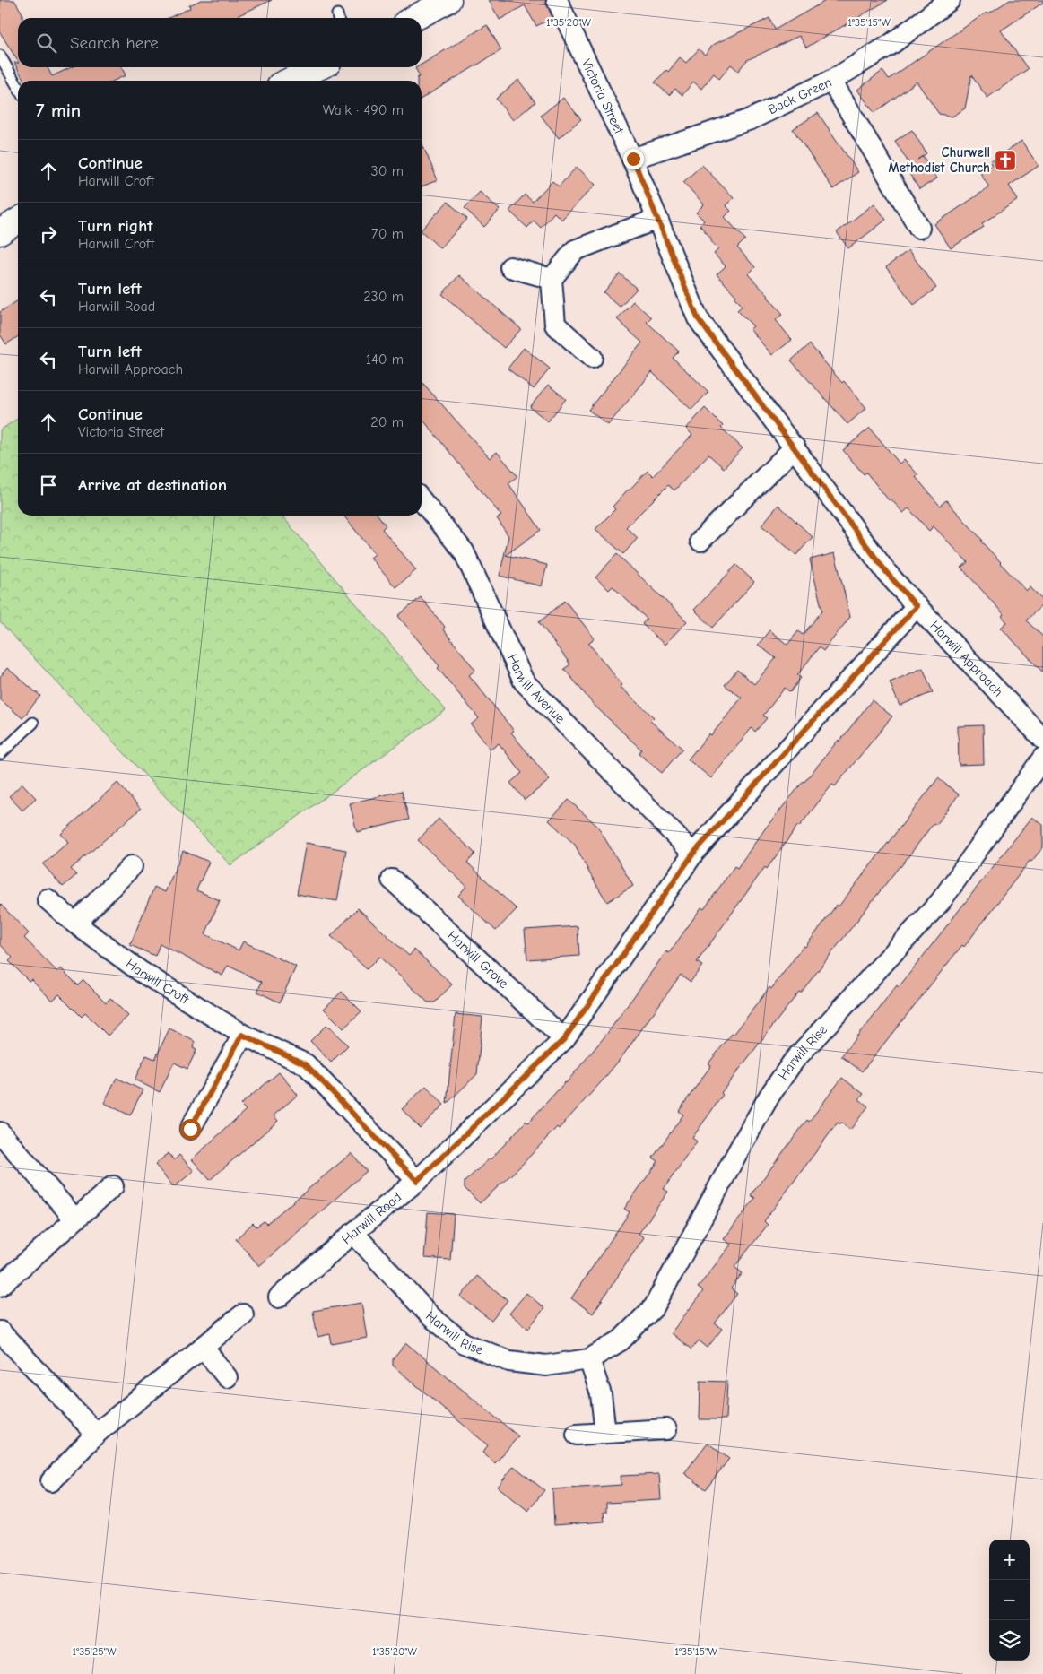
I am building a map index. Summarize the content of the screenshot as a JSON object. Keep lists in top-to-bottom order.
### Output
{
  "streets": {
    "street": [
      "Back Green",
      "Victoria Street",
      "Harwill Approach",
      "Harwill Avenue",
      "Harwill Grove",
      "Harwill Croft",
      "Harwill Rise",
      "Harwill Road"
    ]
  },
  "crossings": [
    ["Back Green", "Victoria Street"],
    ["Victoria Street", "Harwill Approach"],
    ["Harwill Approach", "Harwill Road"],
    ["Harwill Avenue", "Harwill Road"],
    ["Harwill Grove", "Harwill Road"],
    ["Harwill Croft", "Harwill Road"],
    ["Harwill Rise", "Harwill Road"]
  ],
  "places": {
    "church": ["Churwell Methodist Church"]
  },
  "page": {
    "search": "Search here",
    "heading": ["7 min", "Walk · 490 m"],
    "list": [
      ["Continue", "Harwill Croft", "30 m"],
      ["Turn right", "Harwill Croft", "70 m"],
      ["Turn left", "Harwill Road", "230 m"],
      ["Turn left", "Harwill Approach", "140 m"],
      ["Continue", "Victoria Street", "20 m"],
      "Arrive at destination"
    ],
    "map_buttons": ["+", "−"]
  },
  "coordinates": ["1°35'20\"W", "1°35'15\"W", "1°35'25\"W"]
}
